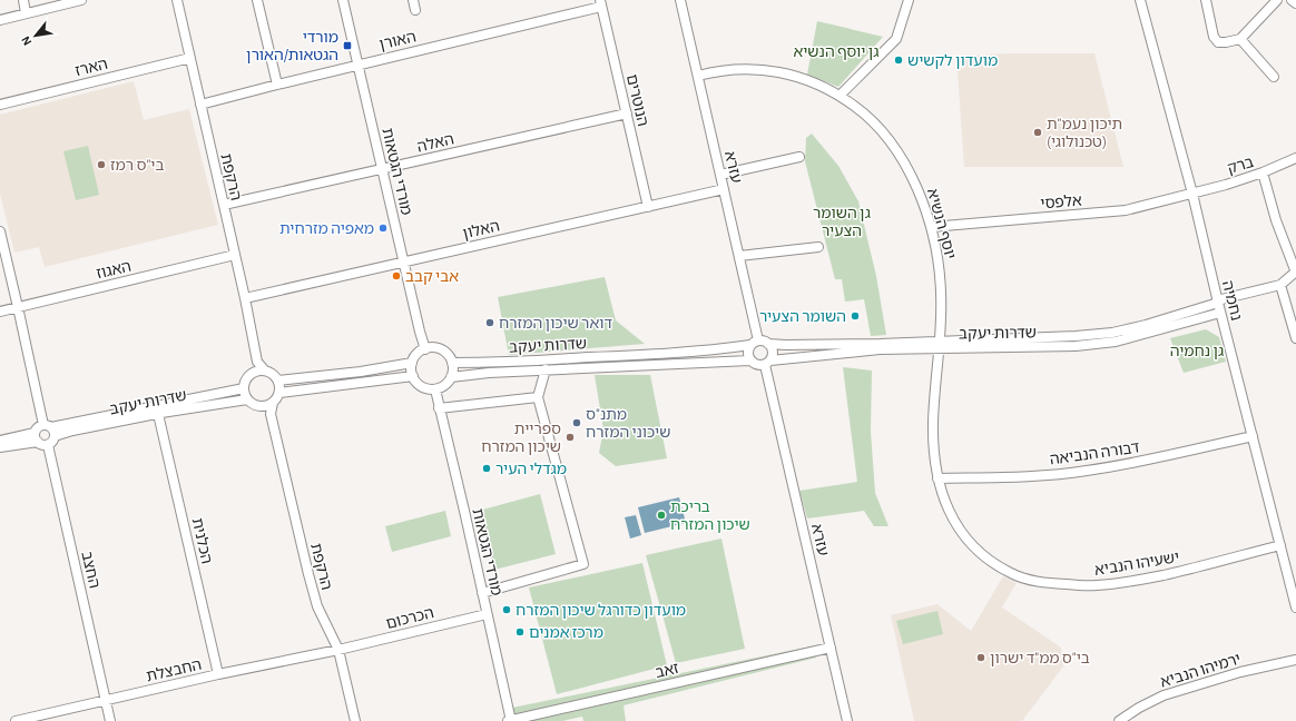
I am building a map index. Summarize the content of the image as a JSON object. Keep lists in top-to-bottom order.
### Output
{
  "streets": {
    "street": [
      "האורן",
      "הארז",
      "הנוטרים",
      "האלה",
      "ברק",
      "עזרא",
      "מורדי הגטאות",
      "הרקפת",
      "אלפסי",
      "יוסף הנשיא",
      "האלון",
      "האגוז",
      "נחמיה",
      "שדרות יעקב",
      "דבורה הנביאה",
      "הכלנית",
      "ישעיהו הנביא",
      "החצב",
      "הכרכום",
      "החבצלת",
      "זאב",
      "ירמיהו הנביא"
    ]
  },
  "crossings": [
    ["האורן", "הנוטרים"],
    ["האורן", "מורדי הגטאות"],
    ["האורן", "הרקפת"],
    ["הארז", "הרקפת"],
    ["הנוטרים", "האלה"],
    ["הנוטרים", "האלון"],
    ["האלה", "מורדי הגטאות"],
    ["האלה", "הרקפת"],
    ["ברק", "אלפסי"],
    ["ברק", "נחמיה"],
    ["עזרא", "יוסף הנשיא"],
    ["עזרא", "האלון"],
    ["עזרא", "שדרות יעקב"],
    ["עזרא", "זאב"],
    ["מורדי הגטאות", "האלון"],
    ["מורדי הגטאות", "שדרות יעקב"],
    ["מורדי הגטאות", "הכרכום"],
    ["מורדי הגטאות", "זאב"],
    ["הרקפת", "האלון"],
    ["הרקפת", "האגוז"],
    ["הרקפת", "שדרות יעקב"],
    ["הרקפת", "הכרכום"],
    ["הרקפת", "החבצלת"],
    ["אלפסי", "יוסף הנשיא"],
    ["אלפסי", "נחמיה"],
    ["יוסף הנשיא", "שדרות יעקב"],
    ["יוסף הנשיא", "ישעיהו הנביא"],
    ["נחמיה", "שדרות יעקב"],
    ["נחמיה", "דבורה הנביאה"],
    ["נחמיה", "ישעיהו הנביא"],
    ["שדרות יעקב", "הכלנית"],
    ["שדרות יעקב", "ישעיהו הנביא"],
    ["שדרות יעקב", "החצב"],
    ["דבורה הנביאה", "ישעיהו הנביא"],
    ["הכלנית", "החבצלת"],
    ["החצב", "החבצלת"],
    ["הכרכום", "החבצלת"]
  ],
  "parks": ["גן יוסף הנשיא", "גן השומר הצעיר", "גן נחמיה"],
  "places": {
    "transit": ["מורדי הגטאות/האורן"],
    "other": [
      "מועדון לקשיש",
      "תיכון נעמ\"ת (טכנולוגי)",
      "בי\"ס רמז",
      "מאפיה מזרחית",
      "אבי קבב",
      "השומר הצעיר",
      "דואר שיכון המזרח",
      "מתנ\"ס שיכוני המזרח",
      "ספריית שיכון המזרח",
      "מגדלי העיר",
      "בריכת שיכון המזרח",
      "מועדון כדורגל שיכון המזרח",
      "מרכז אמנים",
      "בי\"ס ממ\"ד ישרון"
    ]
  },
  "north": "bottom left"
}
